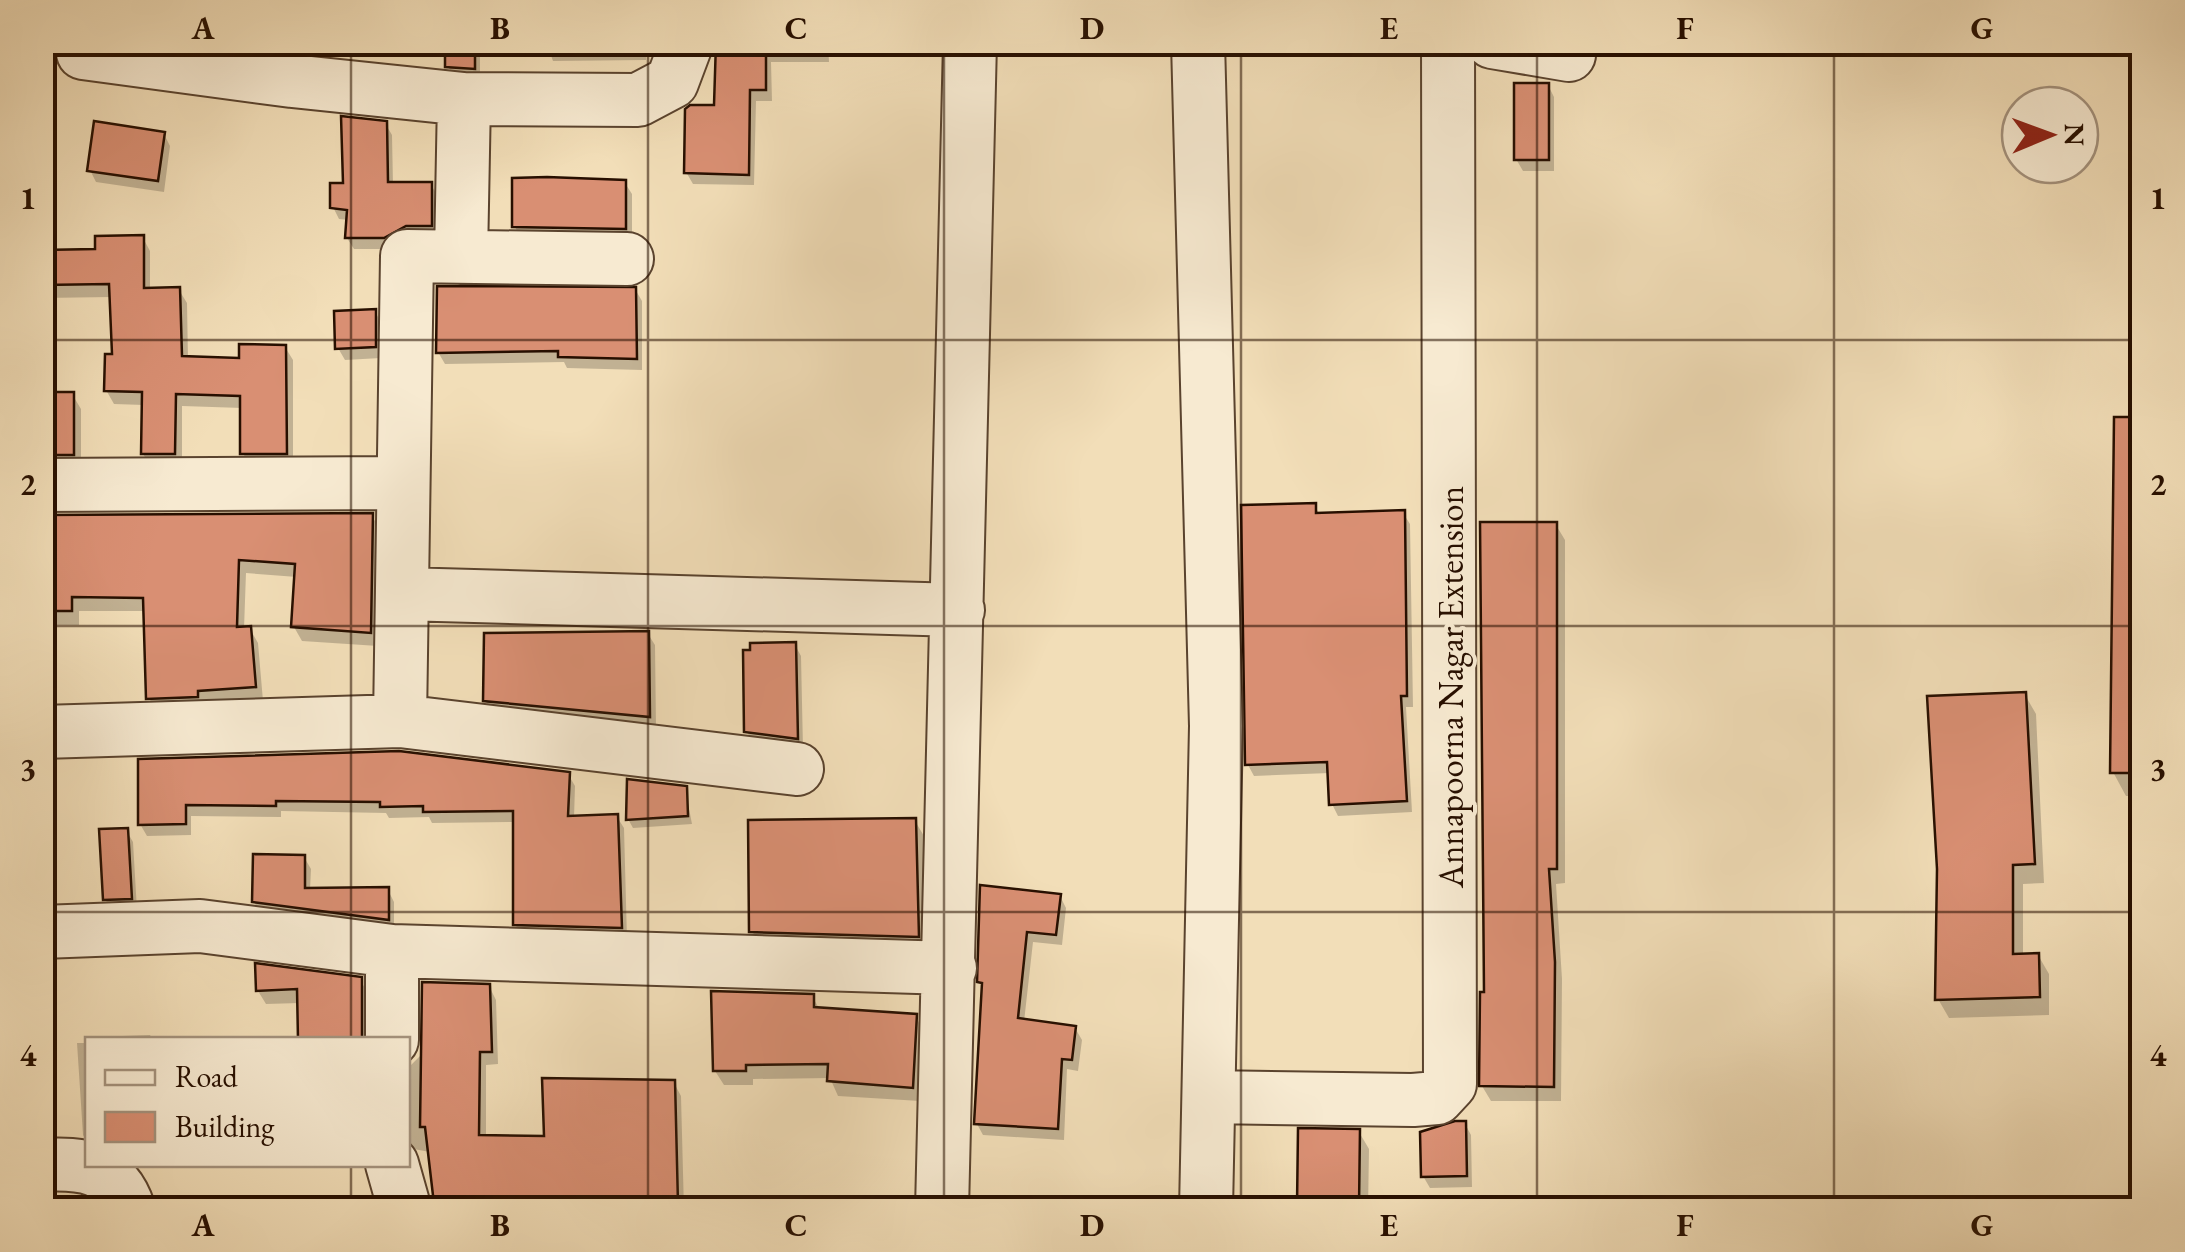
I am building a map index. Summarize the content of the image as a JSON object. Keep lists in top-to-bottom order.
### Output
{
  "streets": {
    "street": ["Annapoorna Nagar Extension"]
  },
  "legend": ["Road", "Building"],
  "north": "right",
  "grid": {
    "columns": [
      "A",
      "B",
      "C",
      "D",
      "E",
      "F",
      "G"
    ],
    "rows": [
      "1",
      "2",
      "3",
      "4"
    ]
  }
}
